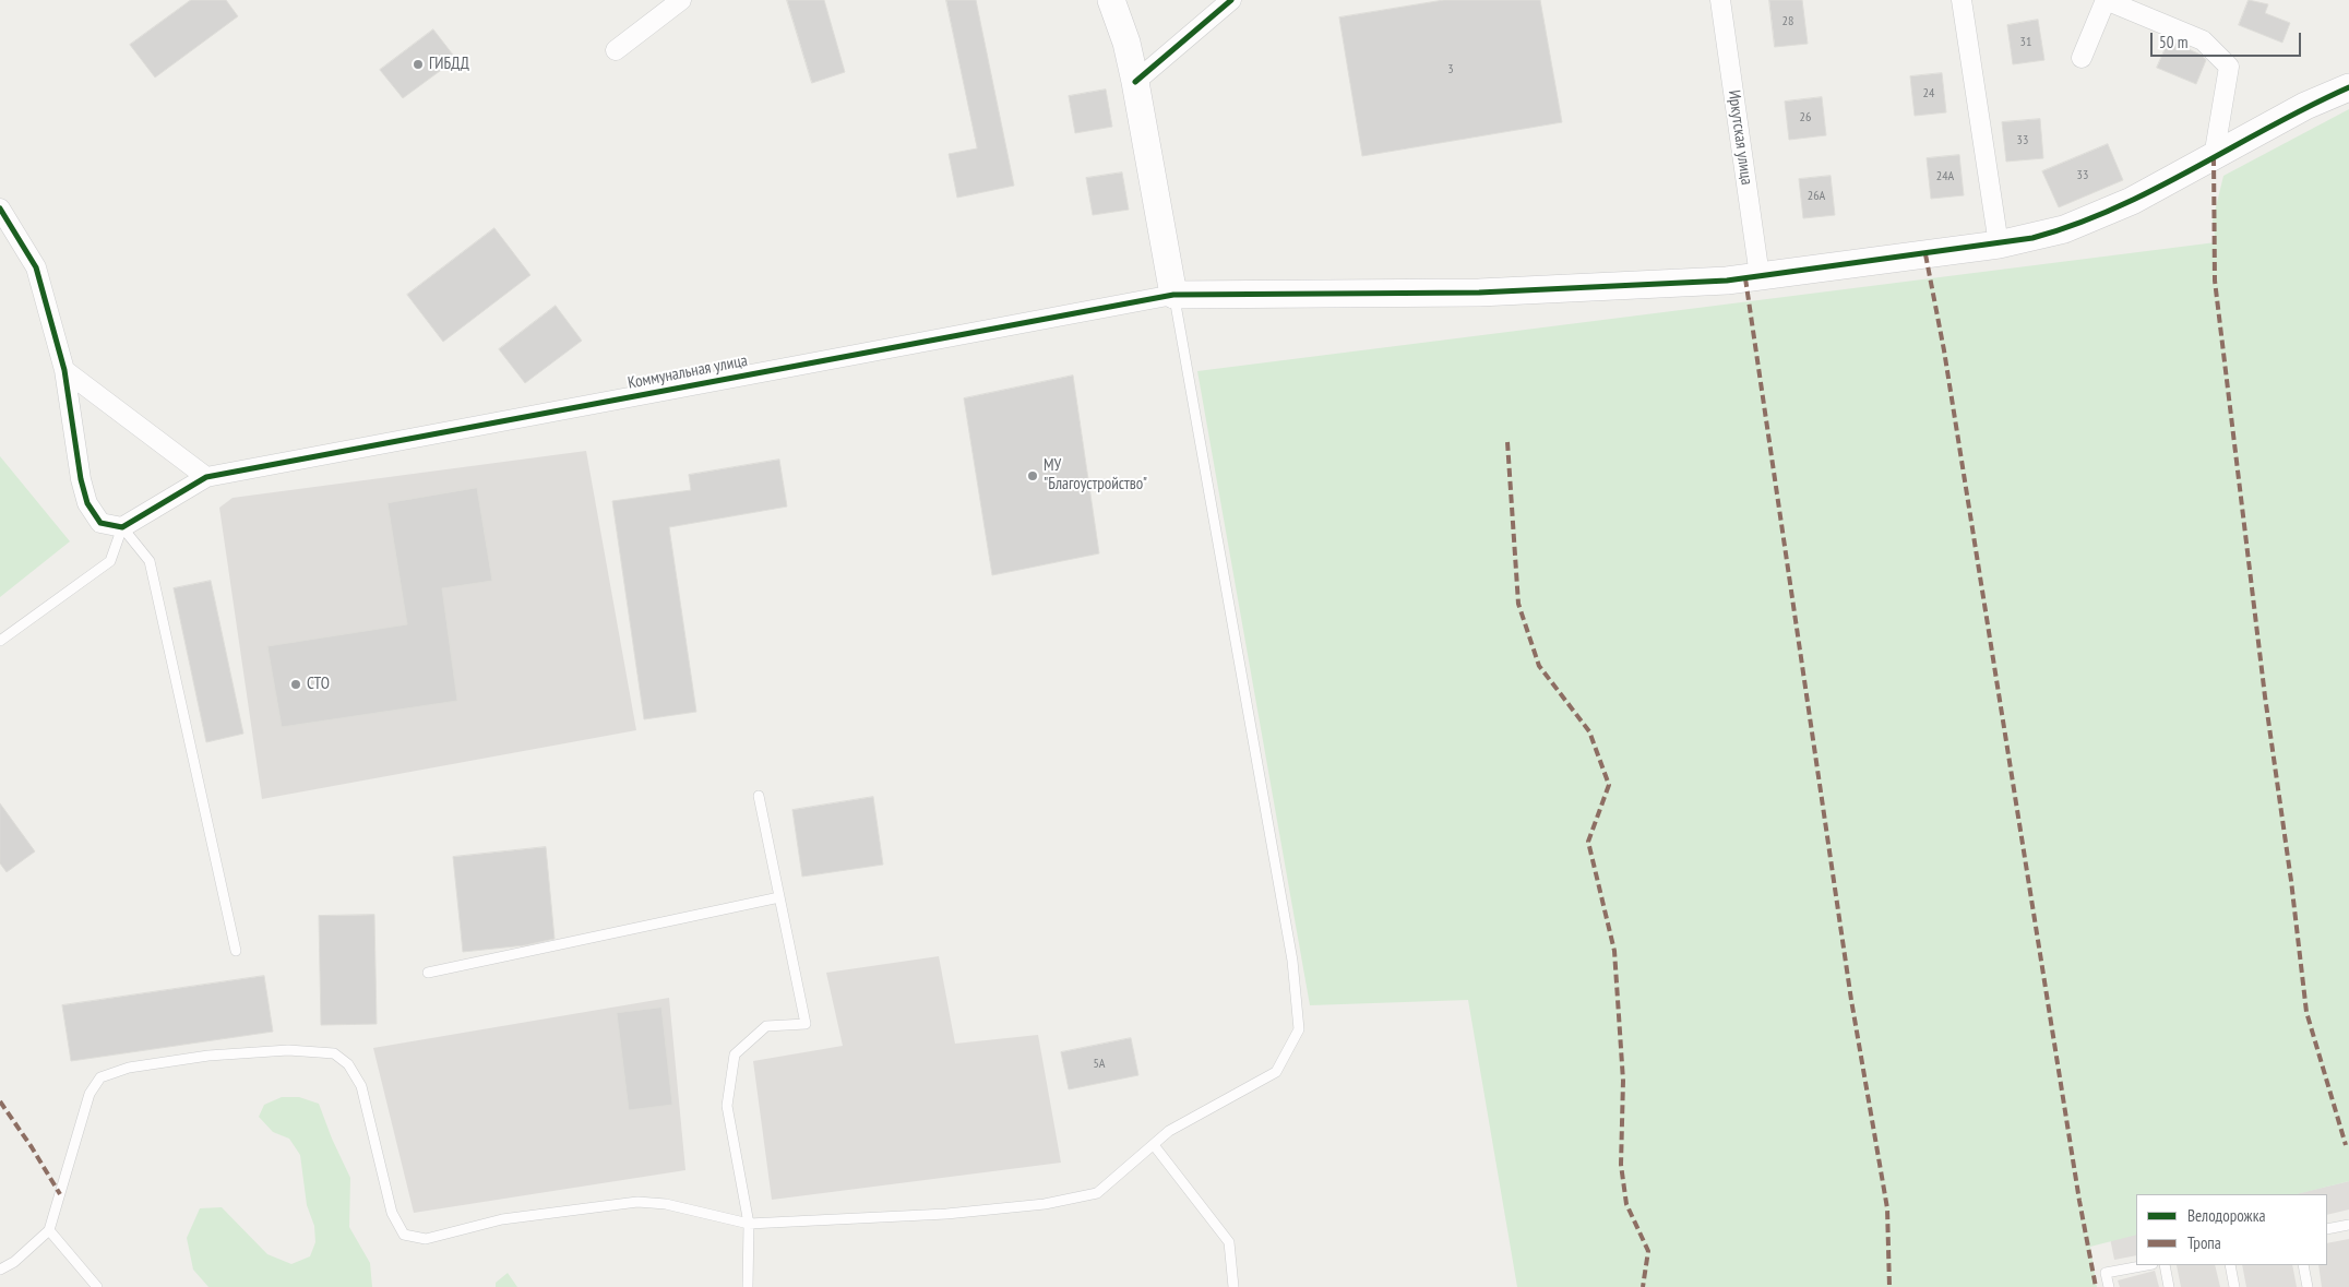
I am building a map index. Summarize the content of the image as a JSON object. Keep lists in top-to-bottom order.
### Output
{
  "streets": {
    "street": ["Иркутская улица", "Коммунальная улица"]
  },
  "places": ["ГИБДД", "МУ \"Благоустройство\"", "СТО"],
  "house_numbers": [
    "28",
    "31",
    "3",
    "24",
    "26",
    "33",
    "33",
    "24А",
    "26А",
    "5А"
  ],
  "legend": ["Велодорожка", "Тропа"],
  "scale_bar": "50 m"
}
